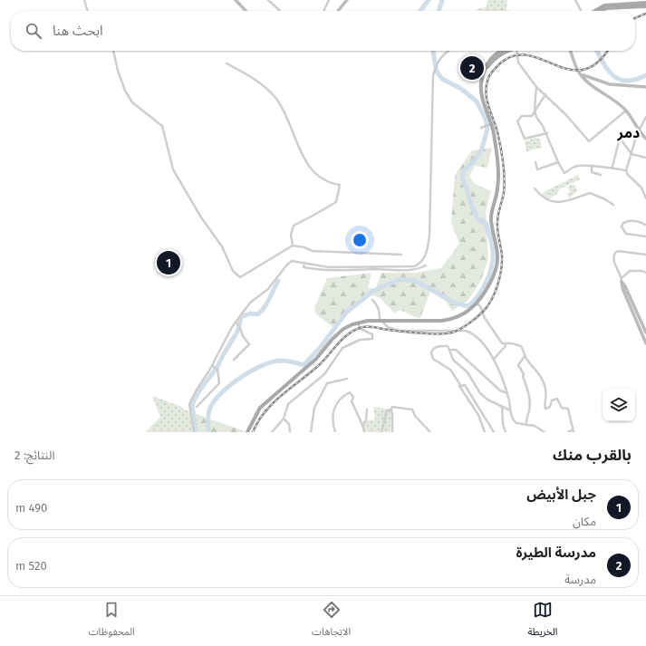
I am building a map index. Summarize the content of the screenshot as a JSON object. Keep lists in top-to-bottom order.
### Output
{
  "districts": ["دمر"],
  "page": {
    "search": "ابحث هنا",
    "pins": ["2", "1"],
    "heading": ["بالقرب منك", "النتائج: 2"],
    "list": [
      {
        "mark": "1",
        "name": "جبل الأبيض",
        "note": "مكان",
        "value": "490 m"
      },
      {
        "mark": "2",
        "name": "مدرسة الطيرة",
        "note": "مدرسة",
        "value": "520 m"
      }
    ],
    "nav": ["الخريطة", "الاتجاهات", "المحفوظات"]
  }
}
